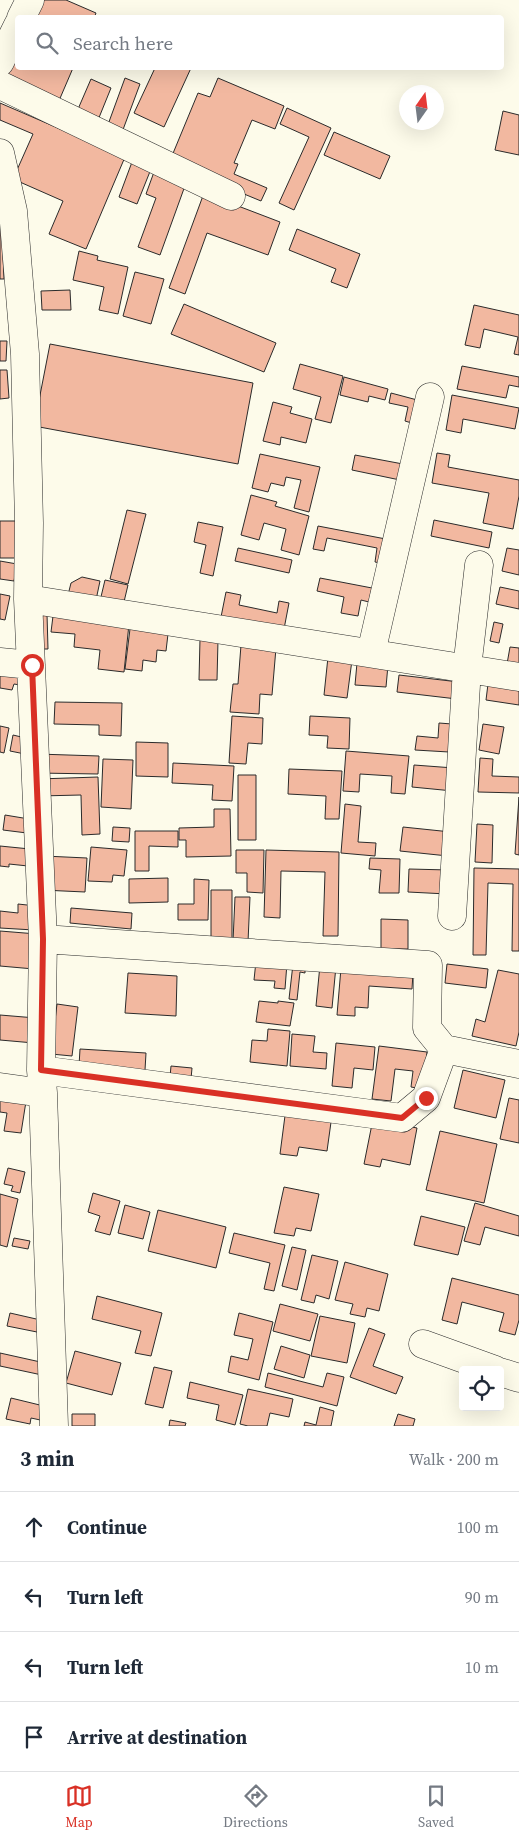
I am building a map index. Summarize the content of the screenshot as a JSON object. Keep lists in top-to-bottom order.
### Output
{
  "north": "top",
  "page": {
    "search": "Search here",
    "heading": ["3 min", "Walk · 200 m"],
    "list": [
      ["Continue", "100 m"],
      ["Turn left", "90 m"],
      ["Turn left", "10 m"],
      "Arrive at destination"
    ],
    "nav": ["Map", "Directions", "Saved"]
  }
}
